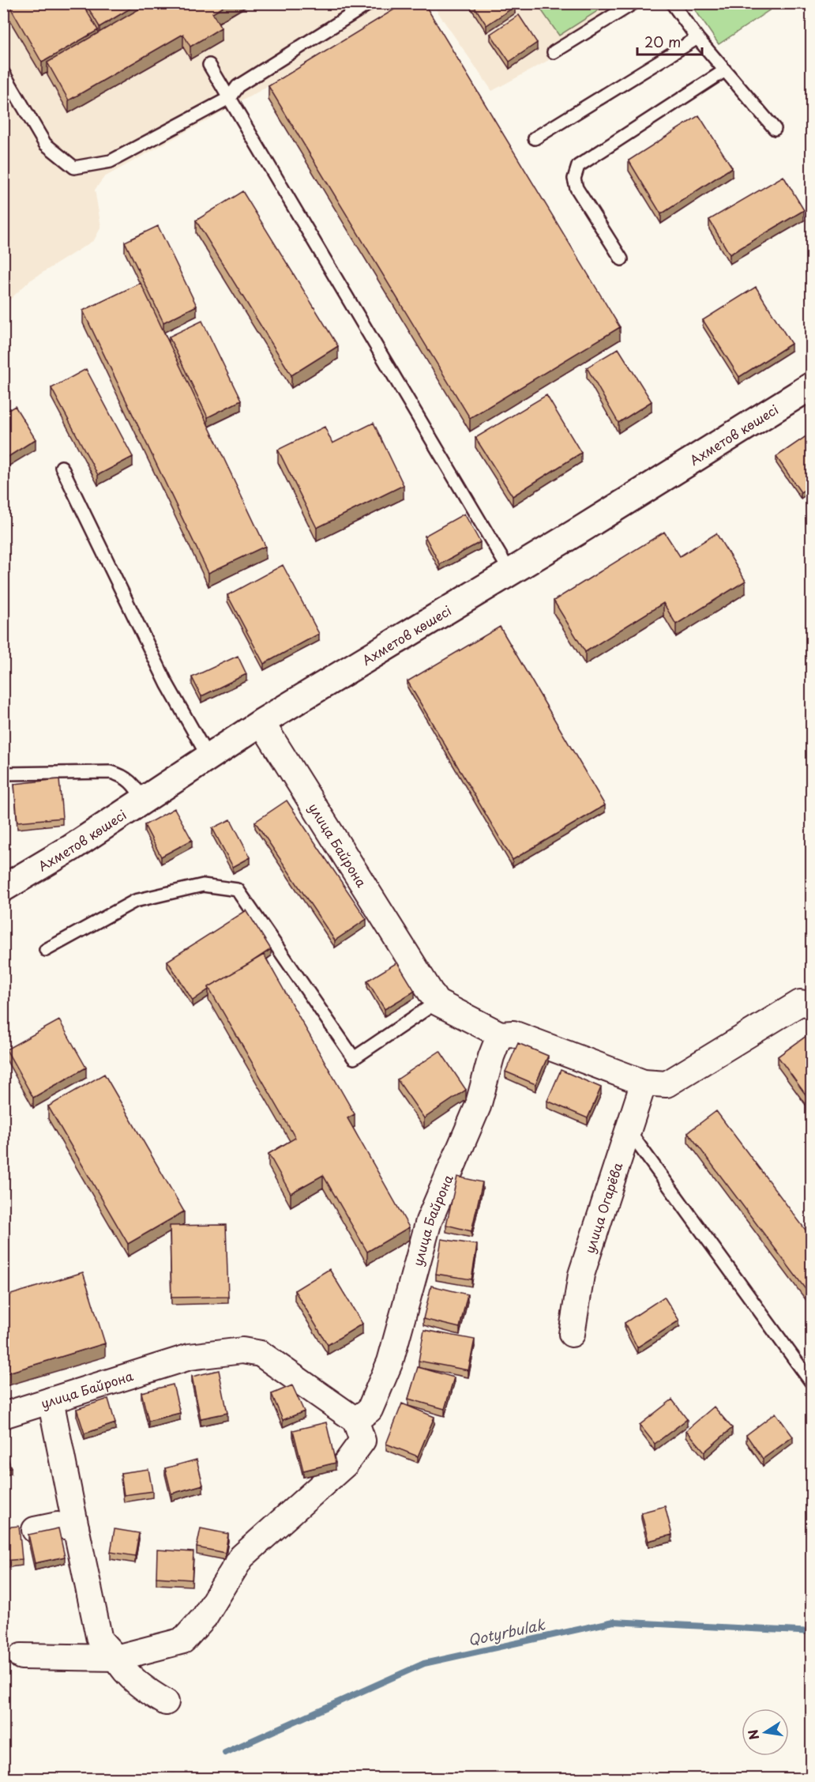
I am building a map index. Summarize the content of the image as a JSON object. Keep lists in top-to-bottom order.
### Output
{
  "streets": {
    "street": ["Ахметов көшесі", "улица Байрона", "улица Огарёва"]
  },
  "crossings": [
    ["Ахметов көшесі", "улица Байрона"]
  ],
  "water": ["Qotyrbulak"],
  "scale_bar": "20 m",
  "north": "left"
}
